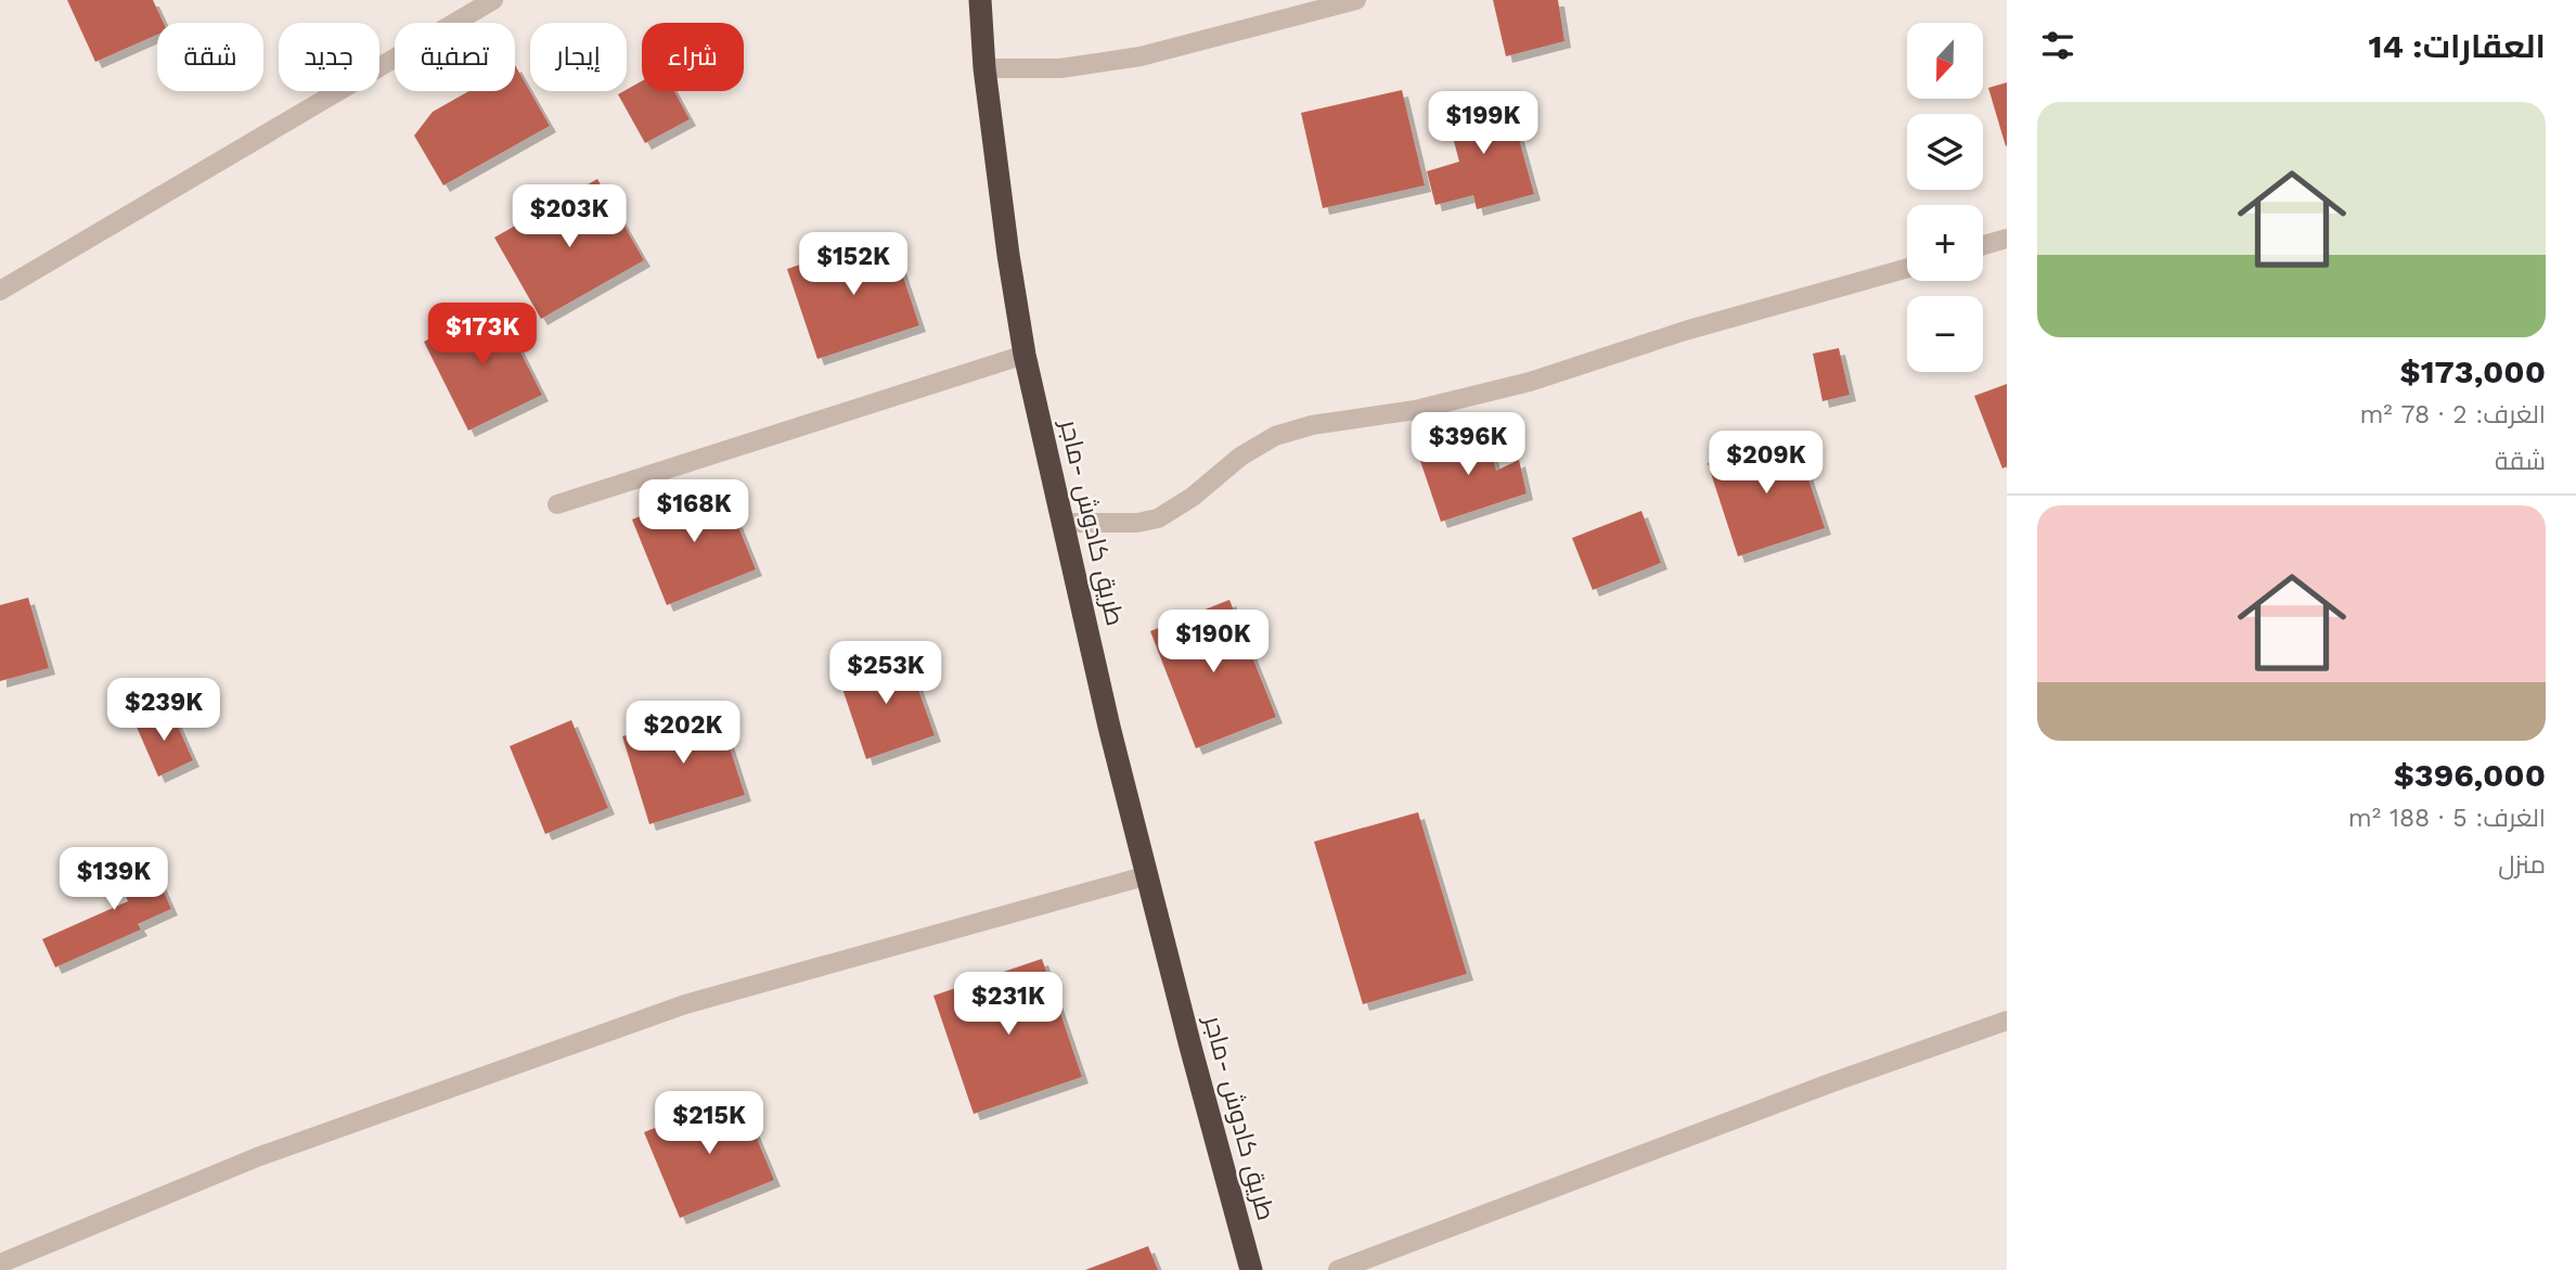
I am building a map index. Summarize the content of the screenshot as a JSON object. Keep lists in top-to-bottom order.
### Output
{
  "streets": {
    "highway": ["طريق كادوش -ماجر"]
  },
  "north": "bottom",
  "page": {
    "heading": "العقارات: 14",
    "map_buttons": ["+", "−"],
    "chip": [
      "شراء",
      "إيجار",
      "تصفية",
      "جديد",
      "شقة"
    ],
    "list": [
      {
        "name": "$173,000",
        "note": "الغرف: 2 · 78 m² · شقة"
      },
      {
        "name": "$396,000",
        "note": "الغرف: 5 · 188 m² · منزل"
      }
    ],
    "price": [
      "$199K",
      "$203K",
      "$152K",
      "$173K",
      "$396K",
      "$209K",
      "$168K",
      "$190K",
      "$253K",
      "$239K",
      "$202K",
      "$139K",
      "$231K",
      "$215K"
    ]
  }
}
